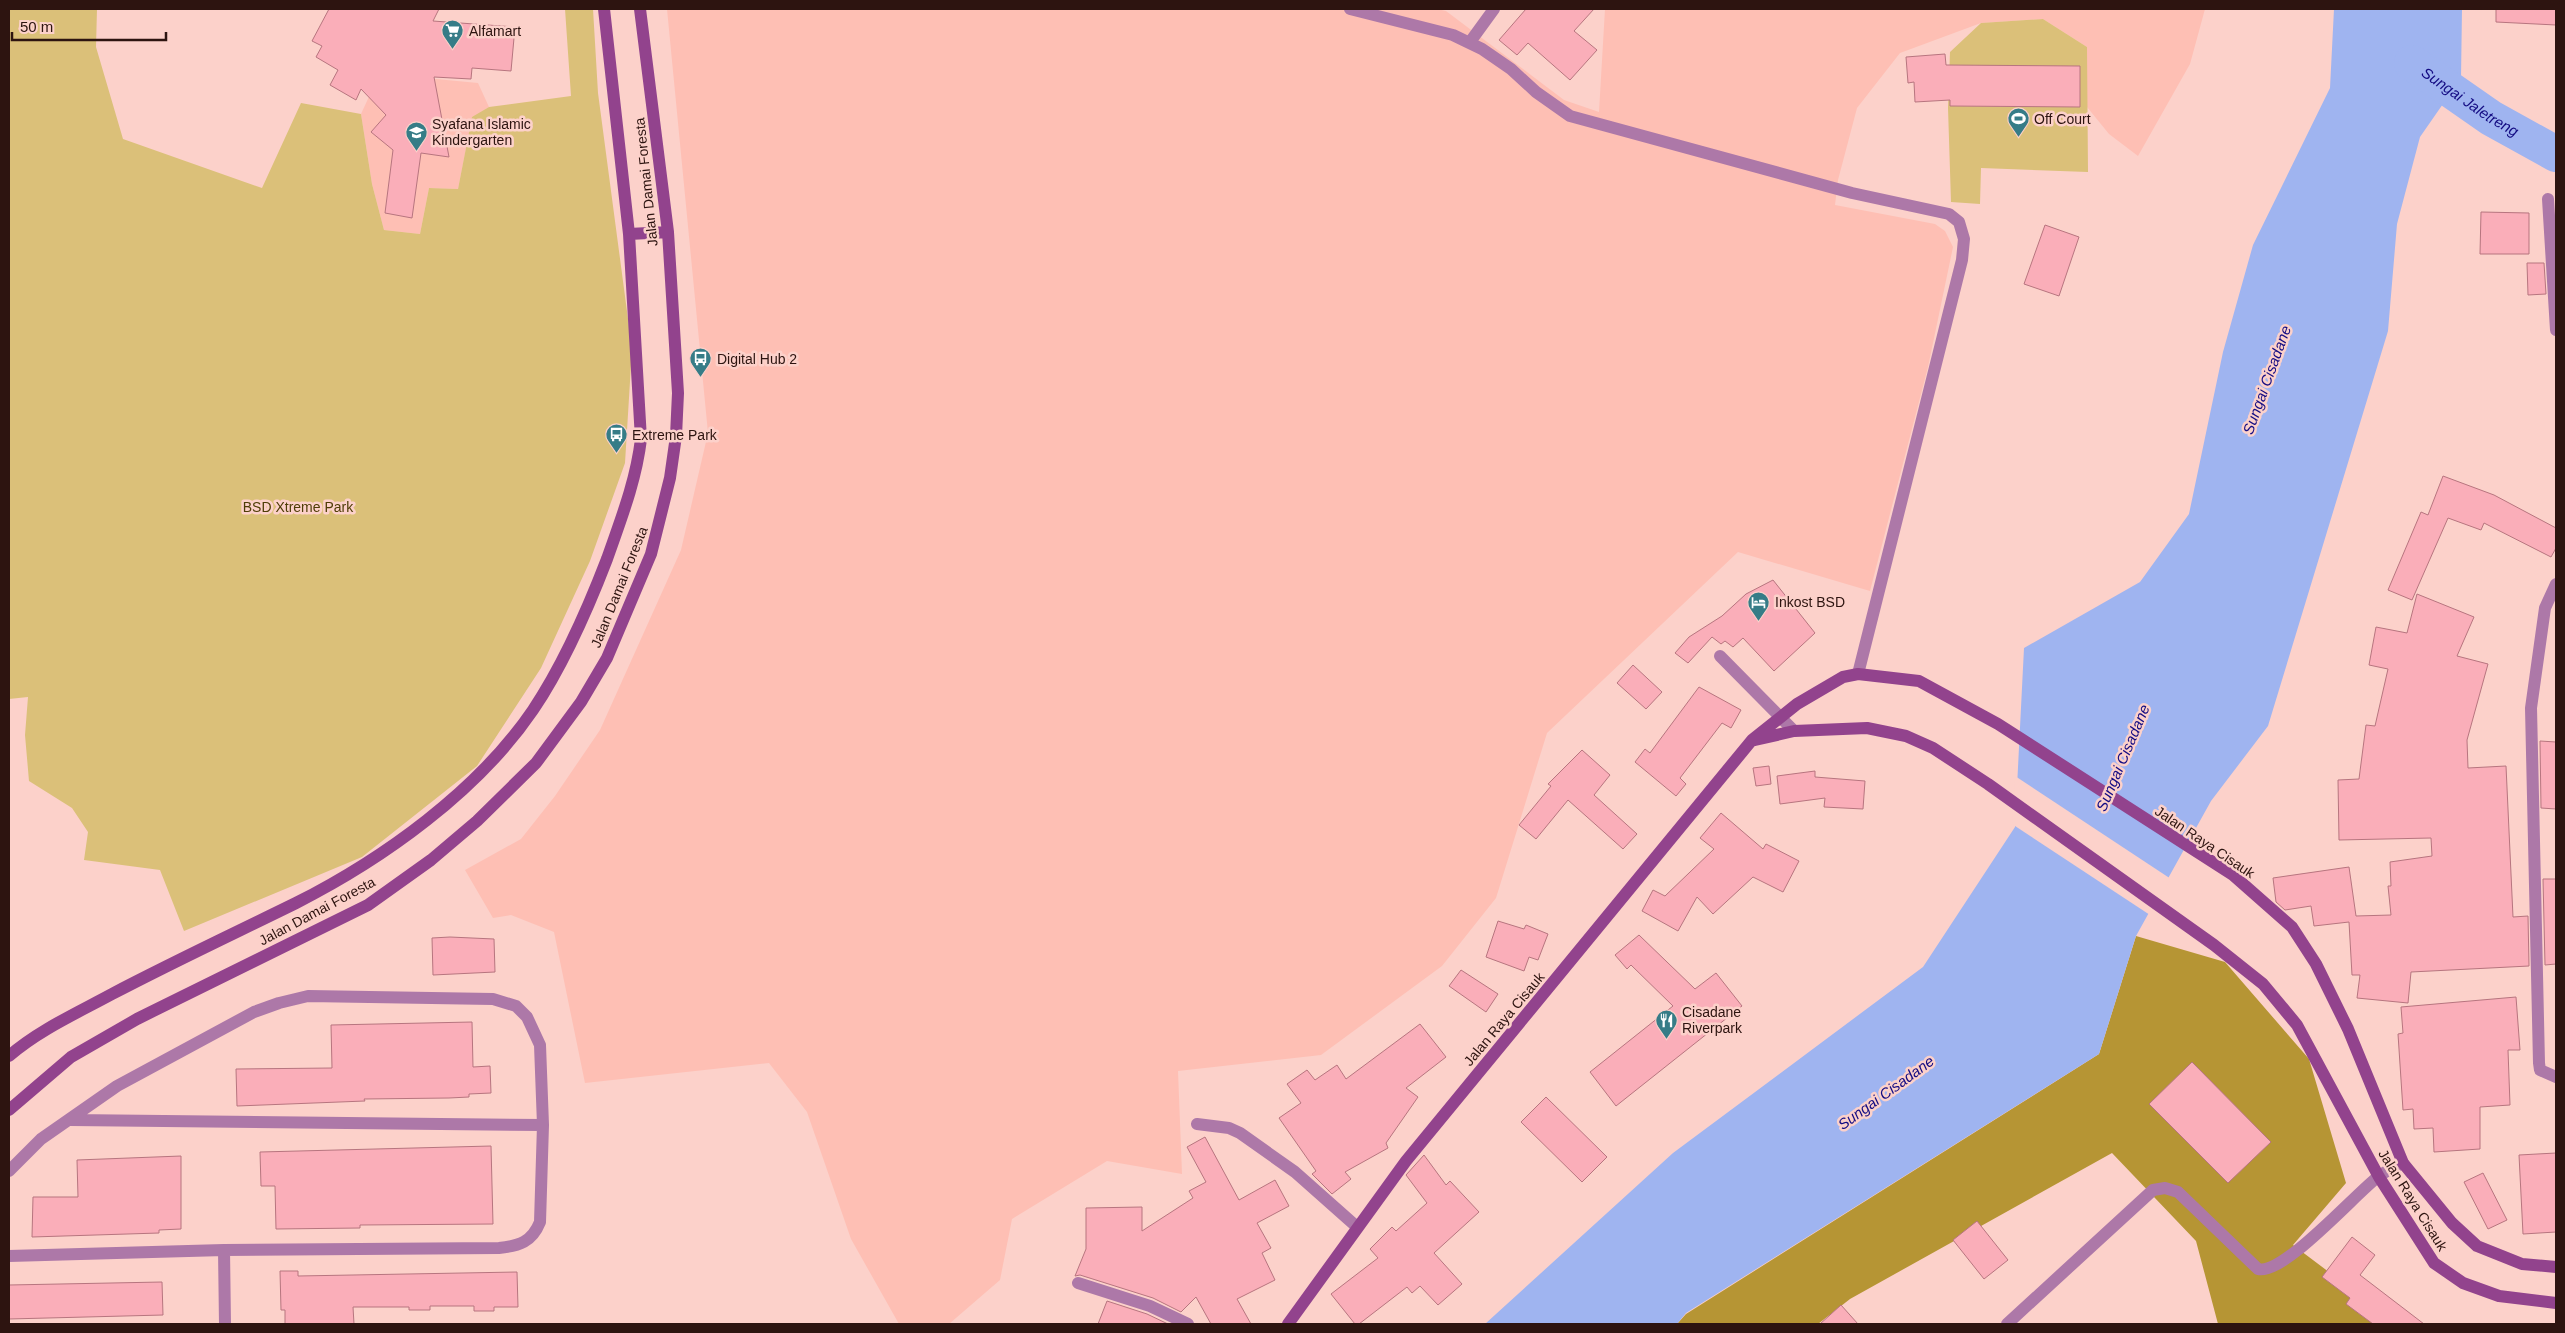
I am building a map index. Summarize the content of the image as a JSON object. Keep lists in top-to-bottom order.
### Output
{
  "streets": {
    "main road": ["Jalan Damai Foresta", "Jalan Raya Cisauk"]
  },
  "water": ["Sungai Jaletreng", "Sungai Cisadane"],
  "parks": ["BSD Xtreme Park"],
  "places": {
    "supermarket": ["Alfamart"],
    "sports": ["Off Court"],
    "school or university": ["Syafana Islamic Kindergarten"],
    "bus stop": ["Digital Hub 2", "Extreme Park"],
    "hotel": ["Inkost BSD"],
    "restaurant": ["Cisadane Riverpark"]
  },
  "scale_bar": "50 m"
}
